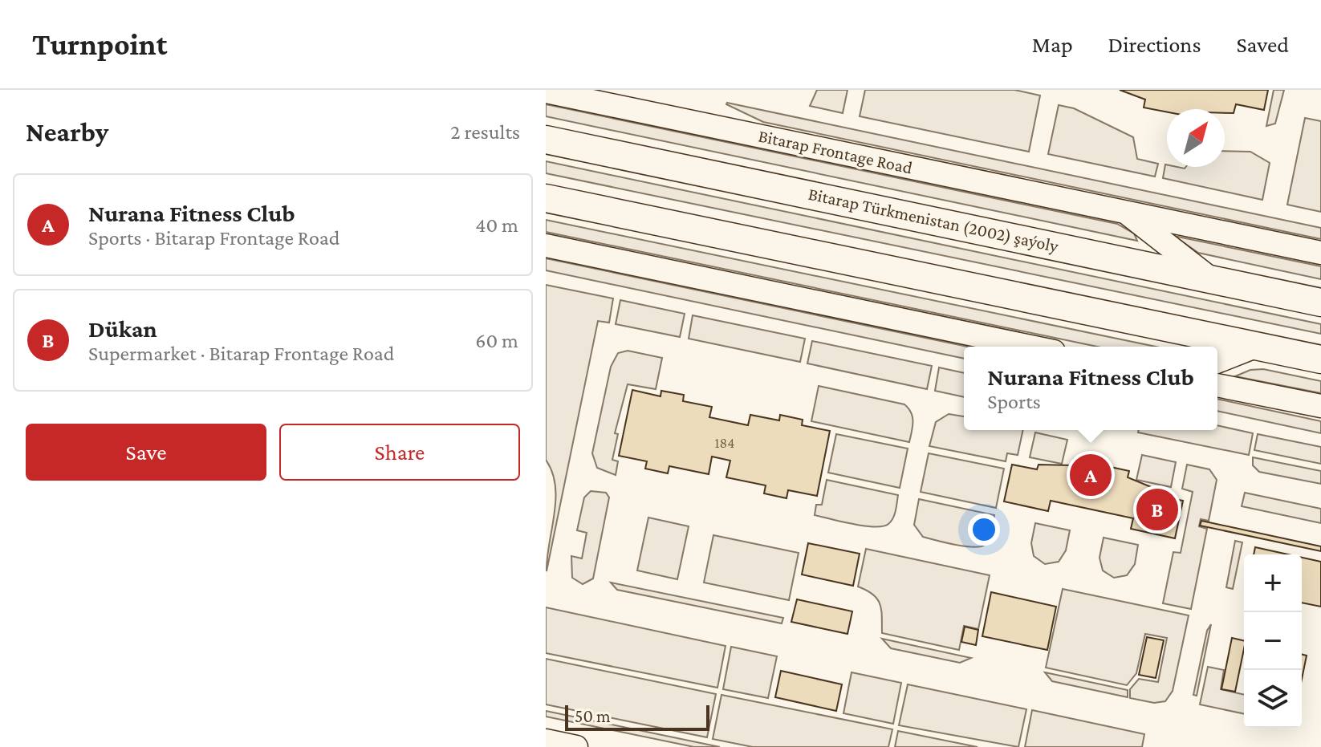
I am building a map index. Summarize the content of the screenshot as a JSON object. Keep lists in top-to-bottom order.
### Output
{
  "streets": {
    "main road": ["Bitarap Türkmenistan (2002) şaýoly"],
    "street": ["Bitarap Frontage Road"]
  },
  "crossings": [
    ["Bitarap Frontage Road", "Bitarap Türkmenistan (2002) şaýoly"]
  ],
  "house_numbers": ["184"],
  "scale_bar": "50 m",
  "north": "top right",
  "page": {
    "header": "Turnpoint",
    "nav": ["Map", "Directions", "Saved"],
    "heading": ["Nearby", "2 results"],
    "list": [
      {
        "mark": "A",
        "name": "Nurana Fitness Club",
        "note": "Sports · Bitarap Frontage Road",
        "value": "40 m"
      },
      {
        "mark": "B",
        "name": "Dükan",
        "note": "Supermarket · Bitarap Frontage Road",
        "value": "60 m"
      }
    ],
    "popup": ["Nurana Fitness Club", "Sports"],
    "buttons": ["Save", "Share"],
    "pins": ["A", "B"],
    "map_buttons": ["+", "−"],
    "scale": "50 m"
  }
}
